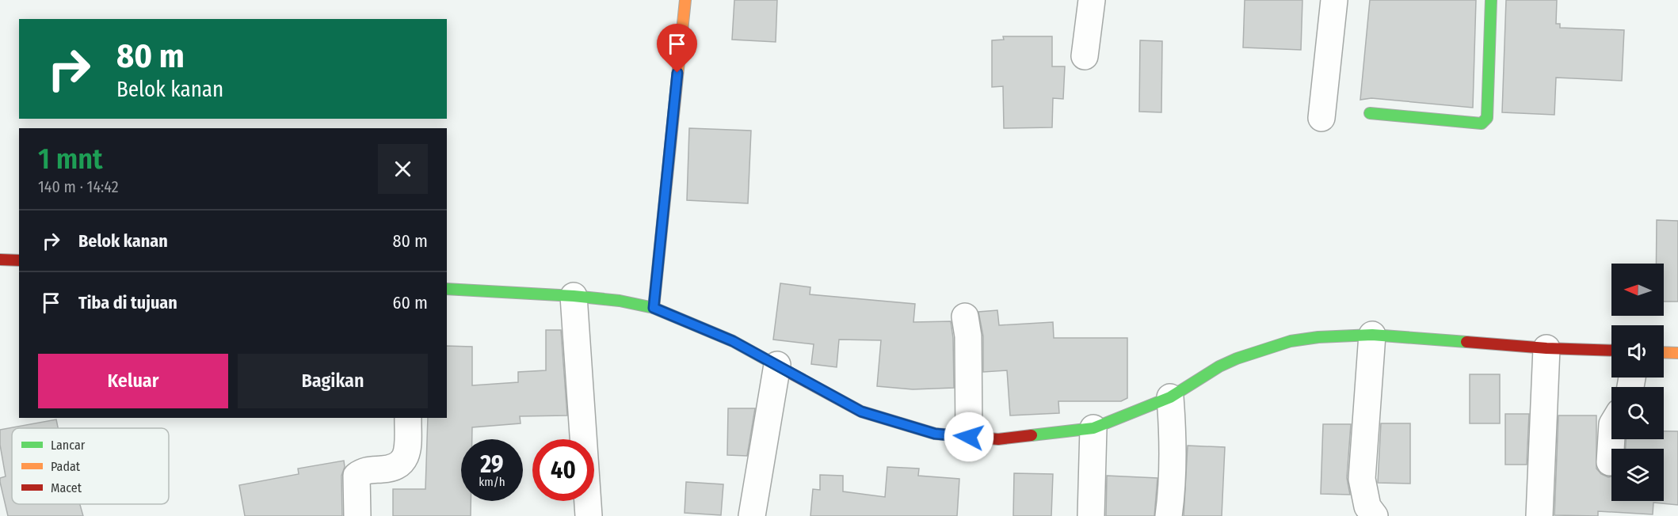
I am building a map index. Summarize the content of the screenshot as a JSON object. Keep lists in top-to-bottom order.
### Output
{
  "legend": ["Lancar", "Padat", "Macet"],
  "north": "left",
  "page": {
    "turn": ["80 m", "Belok kanan"],
    "heading": ["1 mnt", "140 m · 14:42"],
    "list": [
      {
        "name": "Belok kanan",
        "value": "80 m"
      },
      {
        "name": "Tiba di tujuan",
        "value": "60 m"
      }
    ],
    "buttons": ["Keluar", "Bagikan"],
    "speed": "29 km/h",
    "limit": "40"
  }
}
